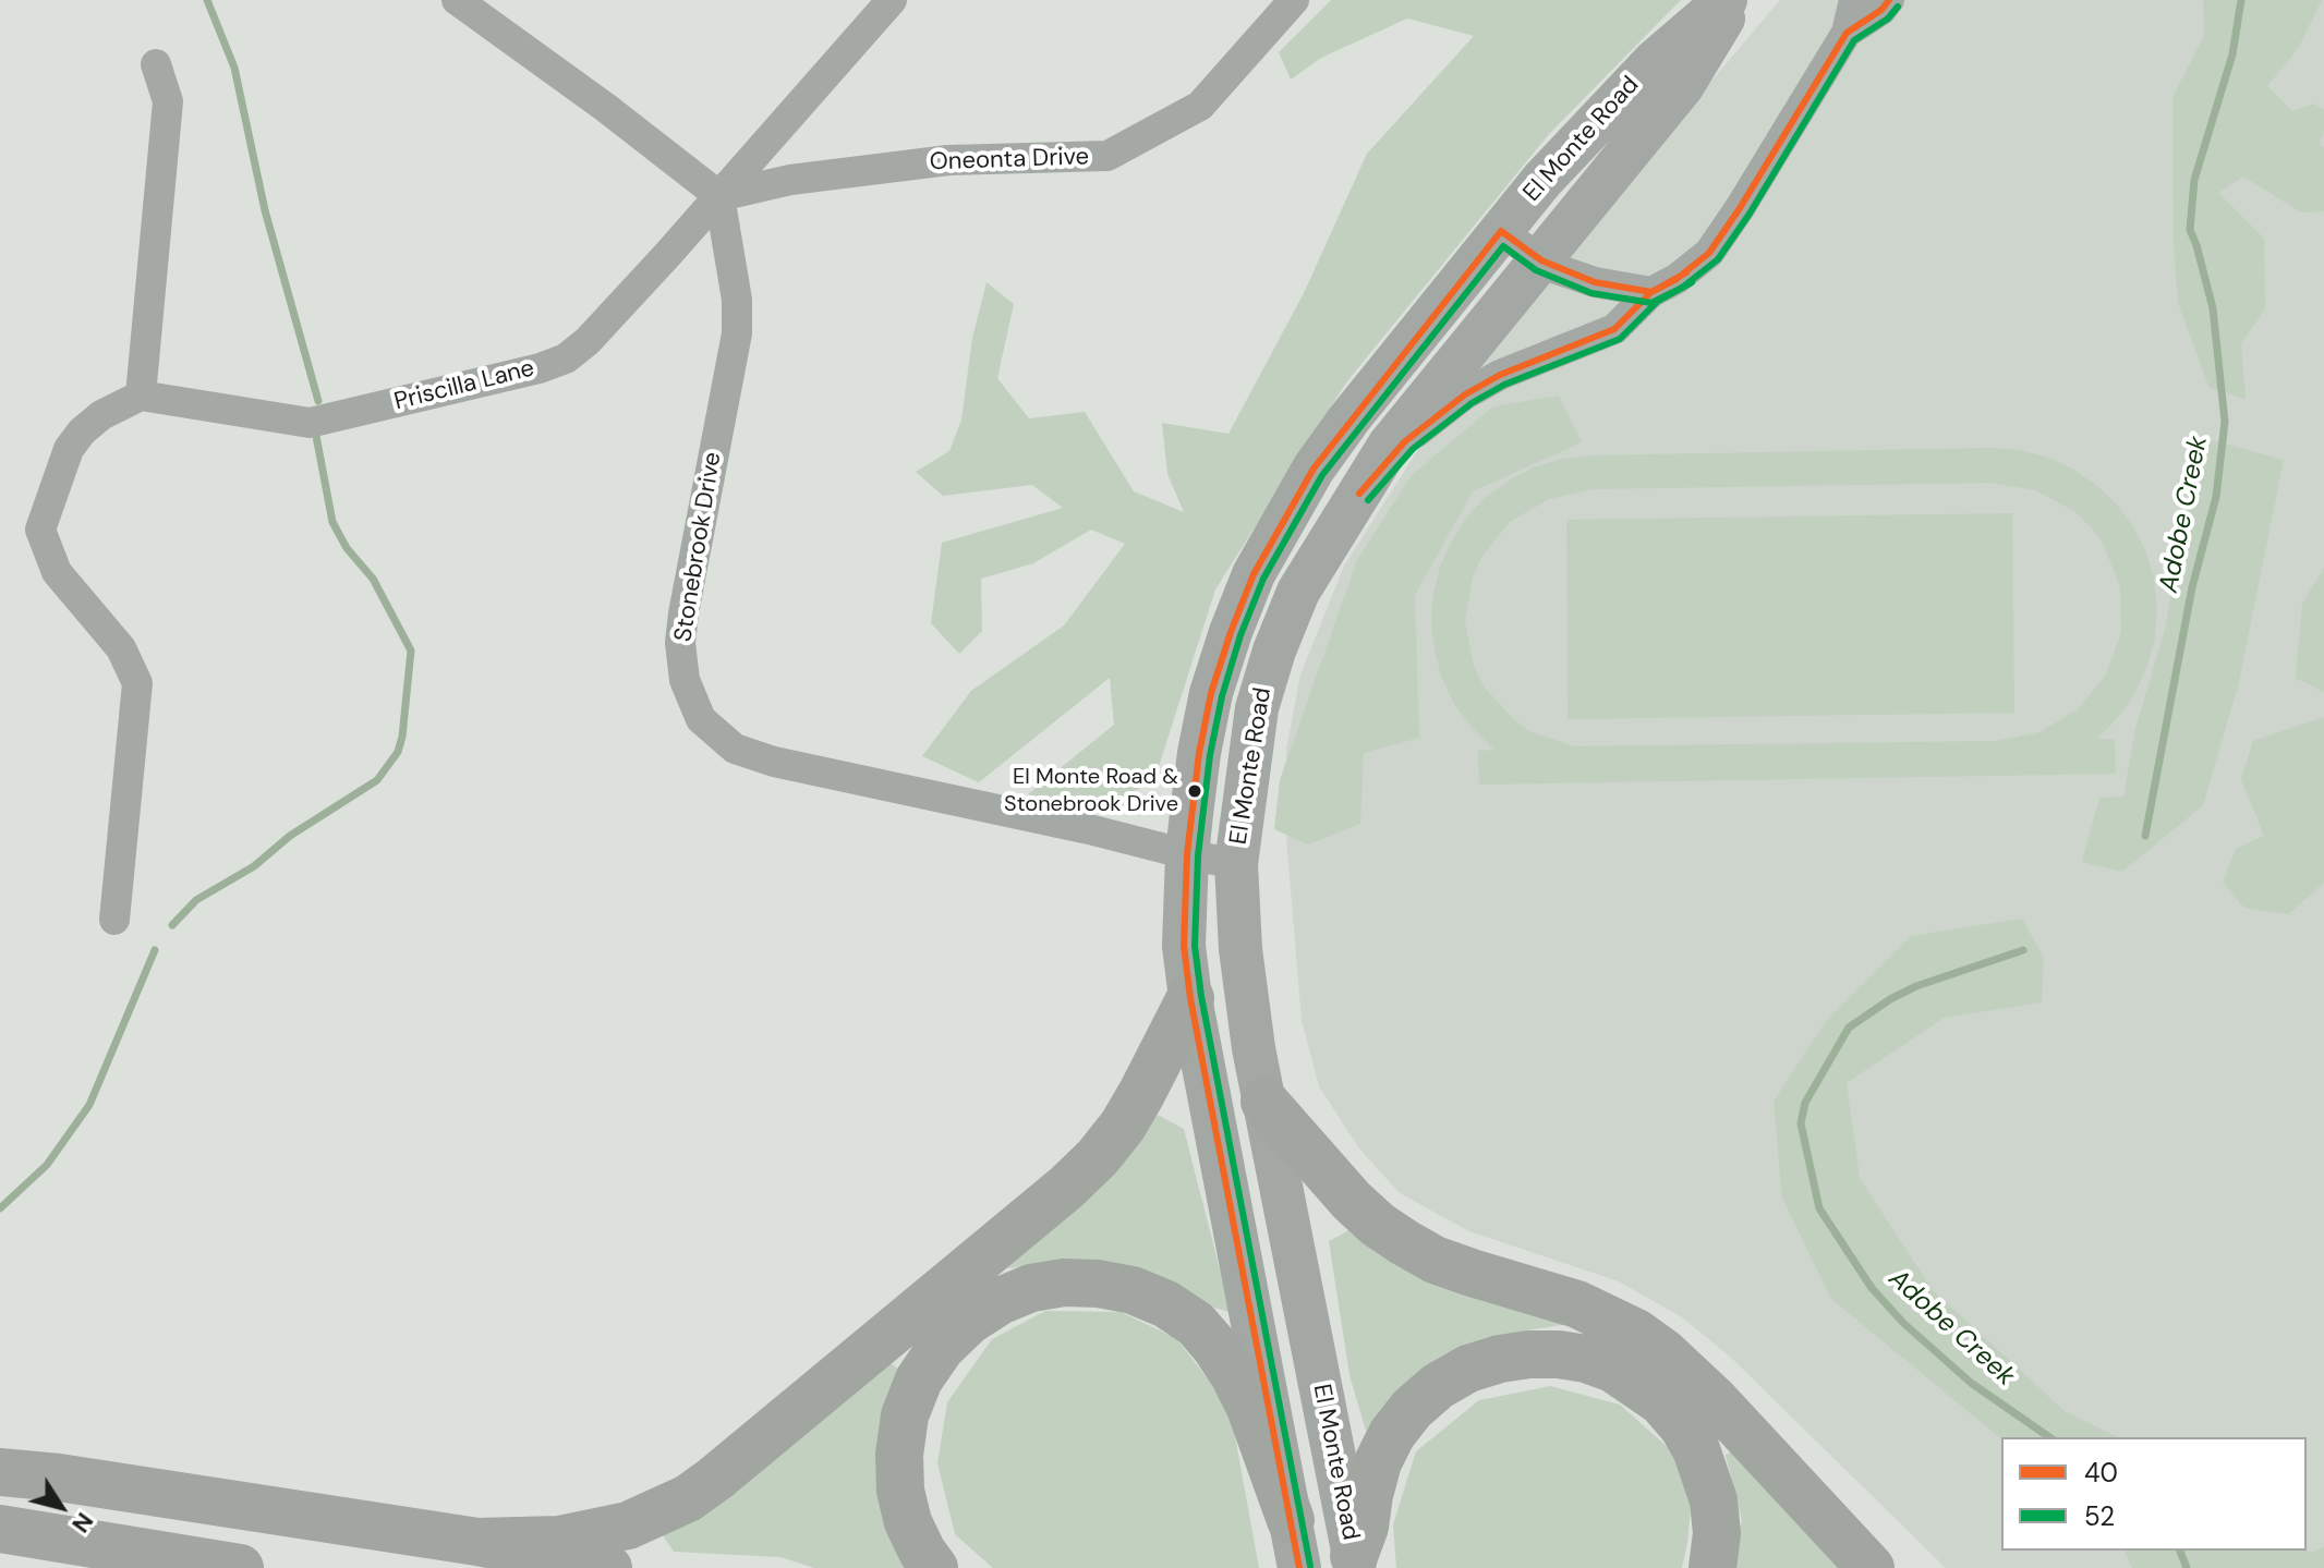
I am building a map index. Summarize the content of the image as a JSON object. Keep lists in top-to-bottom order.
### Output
{
  "streets": {
    "street": [
      "El Monte Road",
      "Oneonta Drive",
      "Priscilla Lane",
      "Stonebrook Drive"
    ]
  },
  "crossings": [
    ["El Monte Road", "Stonebrook Drive"],
    ["Oneonta Drive", "Priscilla Lane"],
    ["Oneonta Drive", "Stonebrook Drive"],
    ["Priscilla Lane", "Stonebrook Drive"]
  ],
  "water": ["Adobe Creek"],
  "places": ["El Monte Road & Stonebrook Drive"],
  "lines": ["transit line 40", "transit line 52"],
  "legend": ["40", "52"],
  "north": "bottom right"
}
